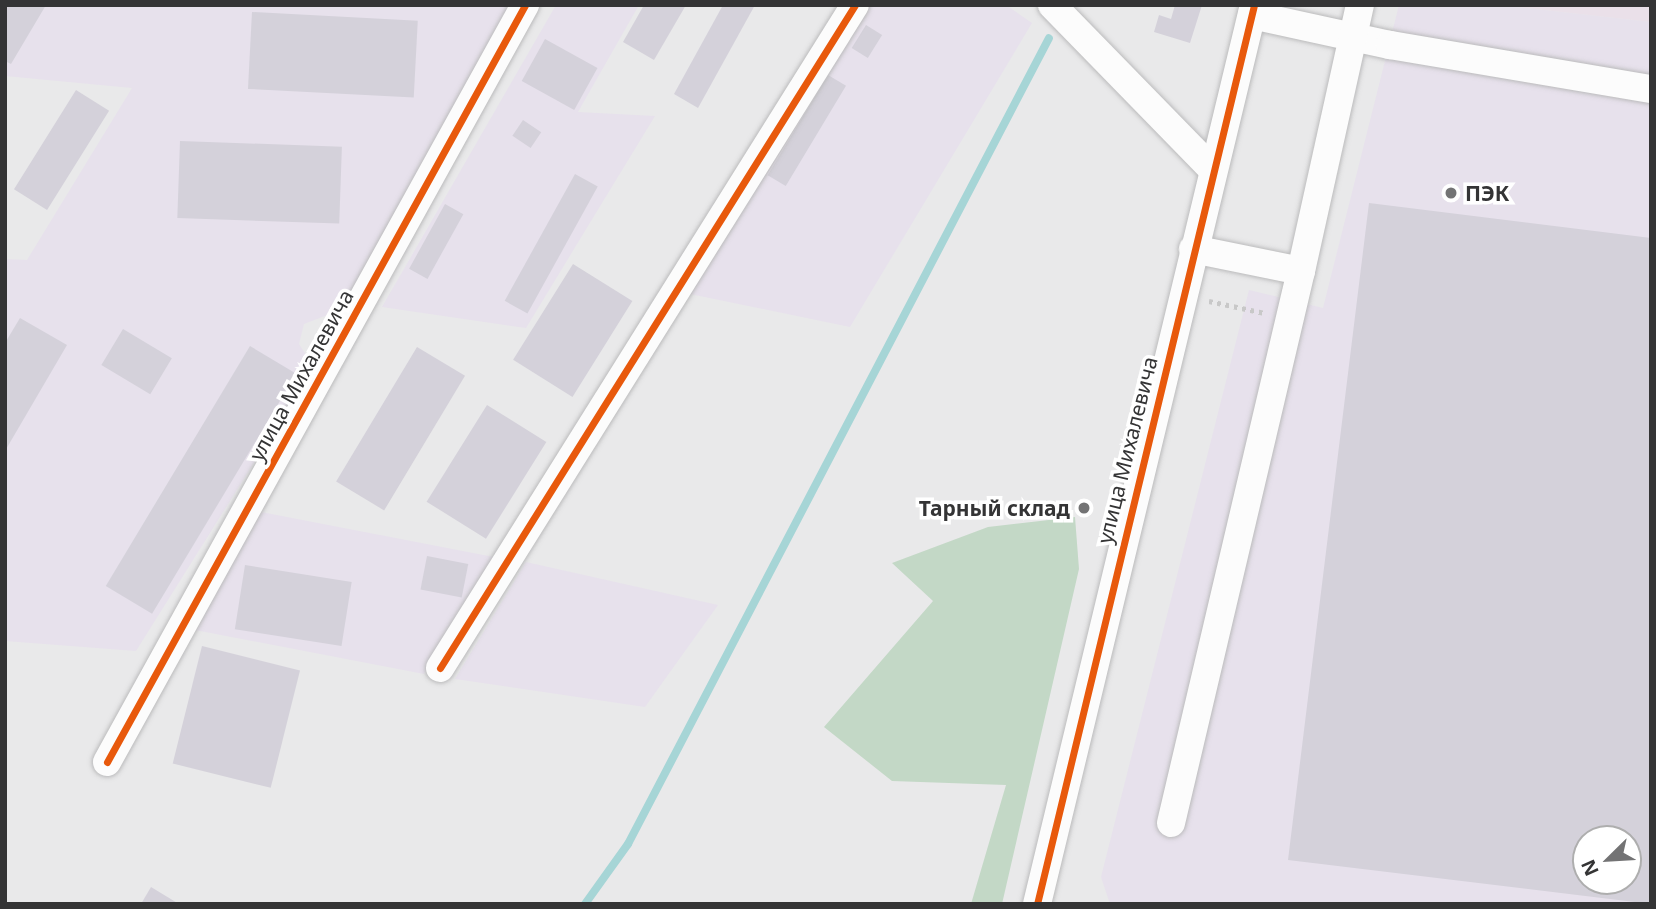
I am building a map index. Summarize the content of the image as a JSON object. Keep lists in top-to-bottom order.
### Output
{
  "streets": {
    "street": ["улица Михалевича"]
  },
  "places": ["ПЭК", "Тарный склад"],
  "north": "bottom left"
}
